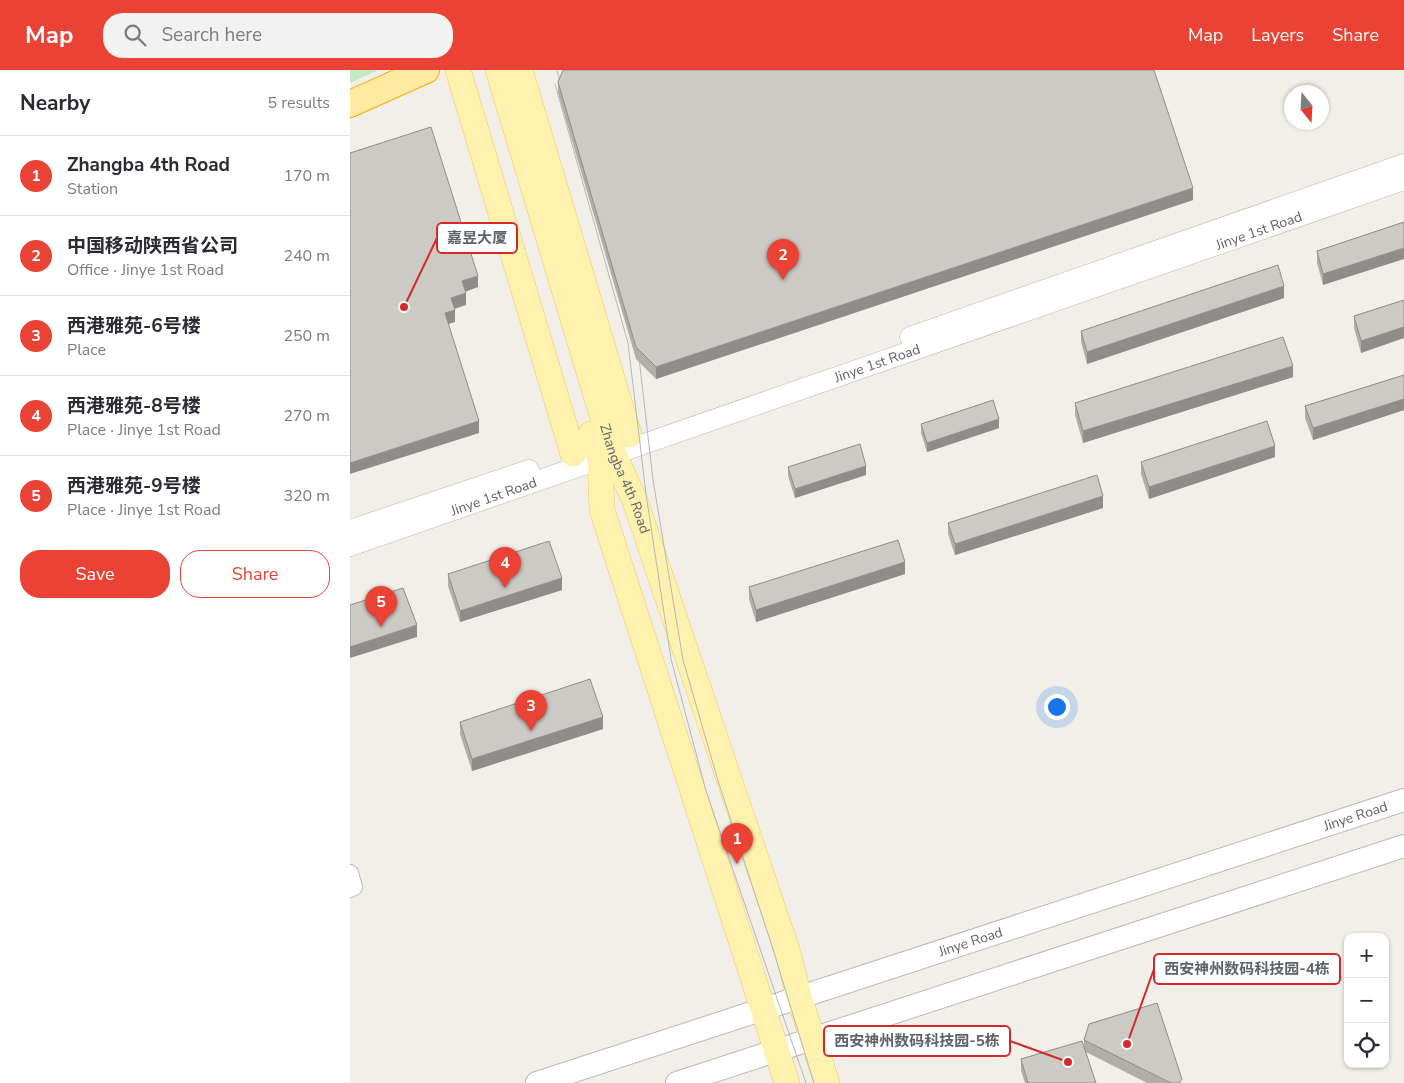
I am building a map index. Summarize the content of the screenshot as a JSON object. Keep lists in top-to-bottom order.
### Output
{
  "streets": {
    "main road": ["Zhangba 4th Road", "Jinye Road"],
    "street": ["Jinye 1st Road"]
  },
  "crossings": [
    ["Jinye 1st Road", "Zhangba 4th Road"],
    ["Zhangba 4th Road", "Jinye Road"]
  ],
  "places": ["嘉昱大厦", "西安神州数码科技园-4栋", "西安神州数码科技园-5栋"],
  "north": "bottom",
  "page": {
    "header": "Map",
    "search": "Search here",
    "nav": ["Map", "Layers", "Share"],
    "heading": ["Nearby", "5 results"],
    "list": [
      {
        "mark": "1",
        "name": "Zhangba 4th Road",
        "note": "Station",
        "value": "170 m"
      },
      {
        "mark": "2",
        "name": "中国移动陕西省公司",
        "note": "Office · Jinye 1st Road",
        "value": "240 m"
      },
      {
        "mark": "3",
        "name": "西港雅苑-6号楼",
        "note": "Place",
        "value": "250 m"
      },
      {
        "mark": "4",
        "name": "西港雅苑-8号楼",
        "note": "Place · Jinye 1st Road",
        "value": "270 m"
      },
      {
        "mark": "5",
        "name": "西港雅苑-9号楼",
        "note": "Place · Jinye 1st Road",
        "value": "320 m"
      }
    ],
    "pins": [
      "2",
      "4",
      "5",
      "3",
      "1"
    ],
    "buttons": ["Save", "Share"],
    "map_buttons": ["+", "−"]
  }
}
